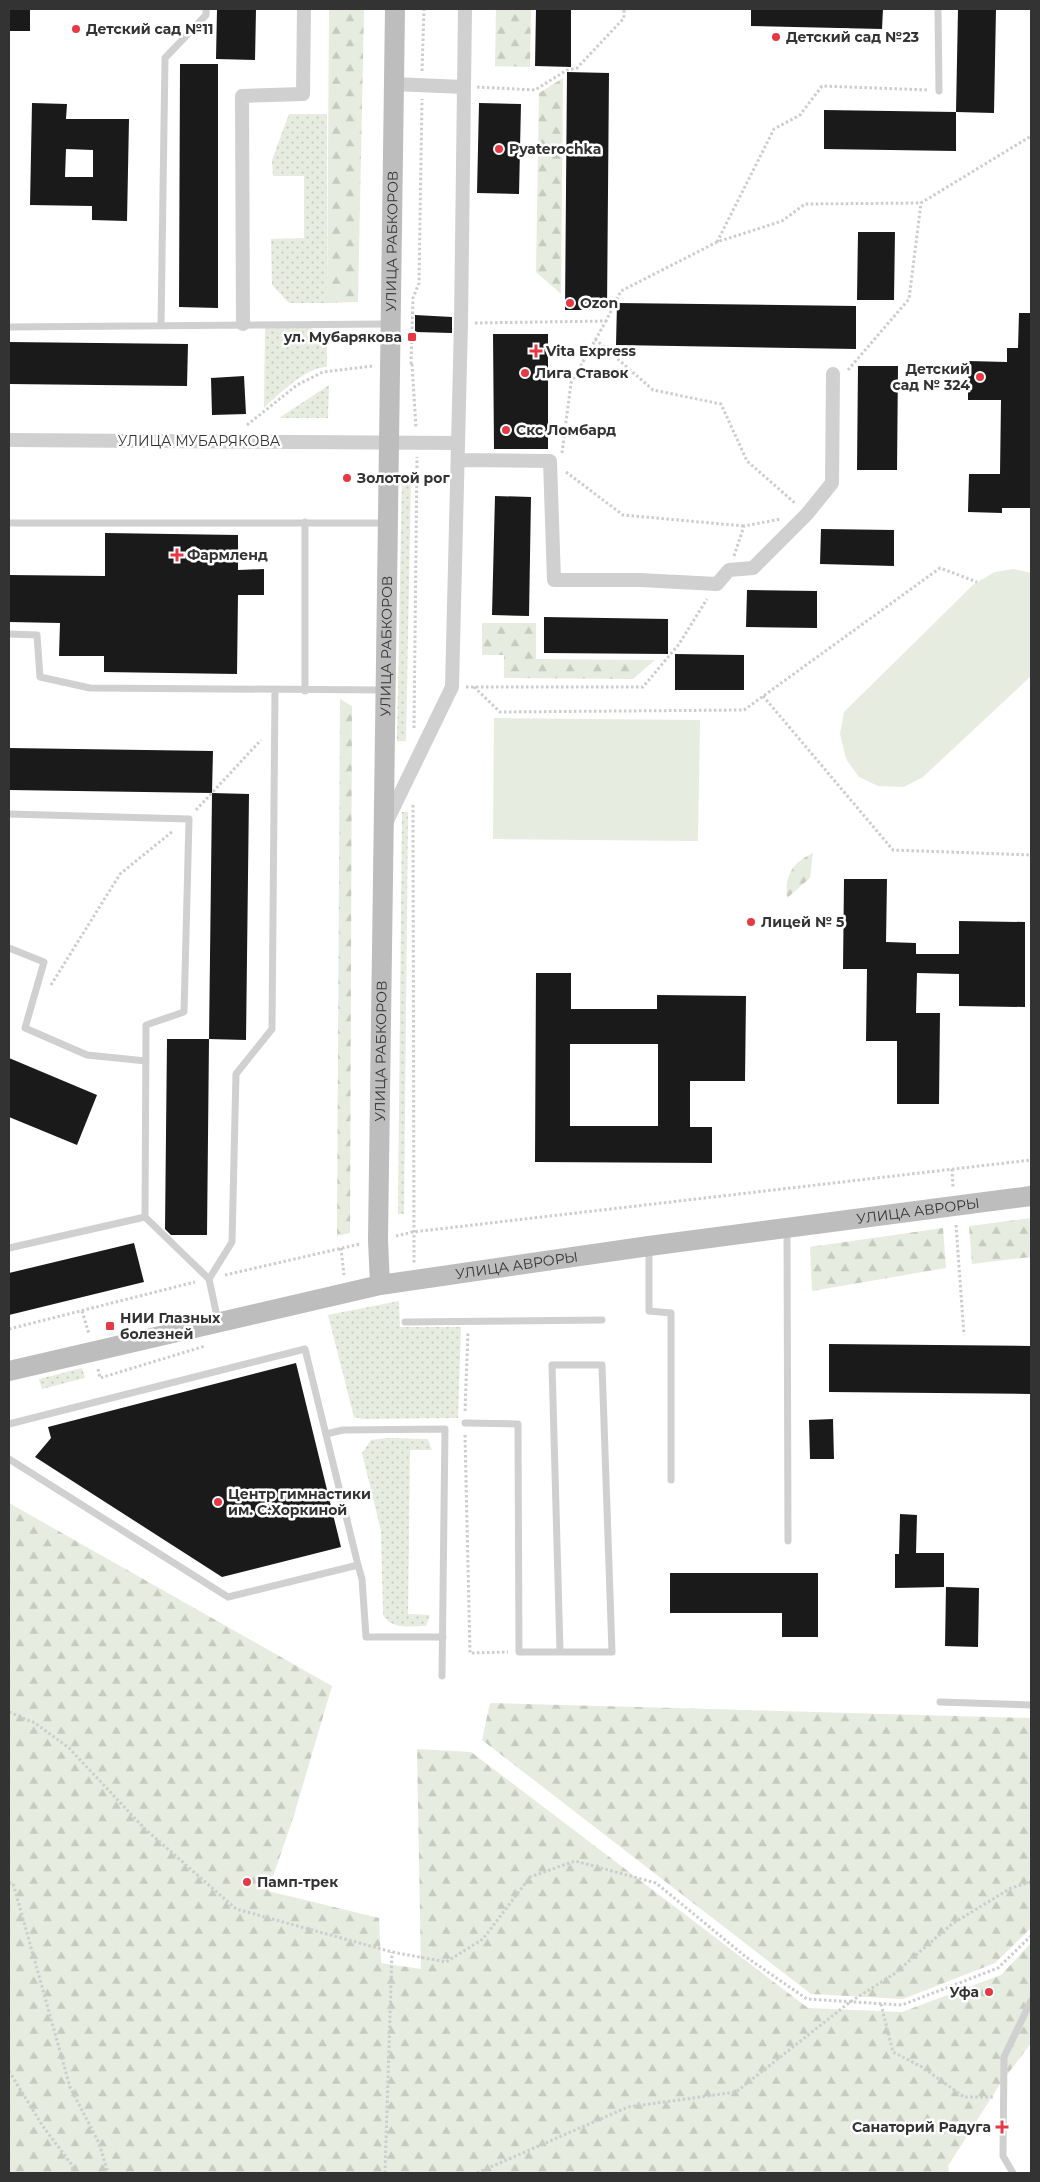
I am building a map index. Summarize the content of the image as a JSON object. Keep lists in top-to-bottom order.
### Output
{
  "streets": {
    "street": ["УЛИЦА РАБКОРОВ", "УЛИЦА МУБАРЯКОВА", "УЛИЦА АВРОРЫ"]
  },
  "crossings": [
    ["УЛИЦА РАБКОРОВ", "УЛИЦА МУБАРЯКОВА"],
    ["УЛИЦА РАБКОРОВ", "УЛИЦА АВРОРЫ"]
  ],
  "places": {
    "other": [
      "Детский сад №11",
      "Детский сад №23",
      "Pyaterochka",
      "Ozon",
      "Лига Ставок",
      "Детский сад № 324",
      "Скс Ломбард",
      "Золотой рог",
      "Лицей № 5",
      "Центр гимнастики им. С.Хоркиной",
      "Памп-трек",
      "Уфа"
    ],
    "transit": ["ул. Мубарякова", "НИИ Глазных болезней"],
    "health": ["Vita Express", "Фармленд", "Санаторий Радуга"]
  }
}
